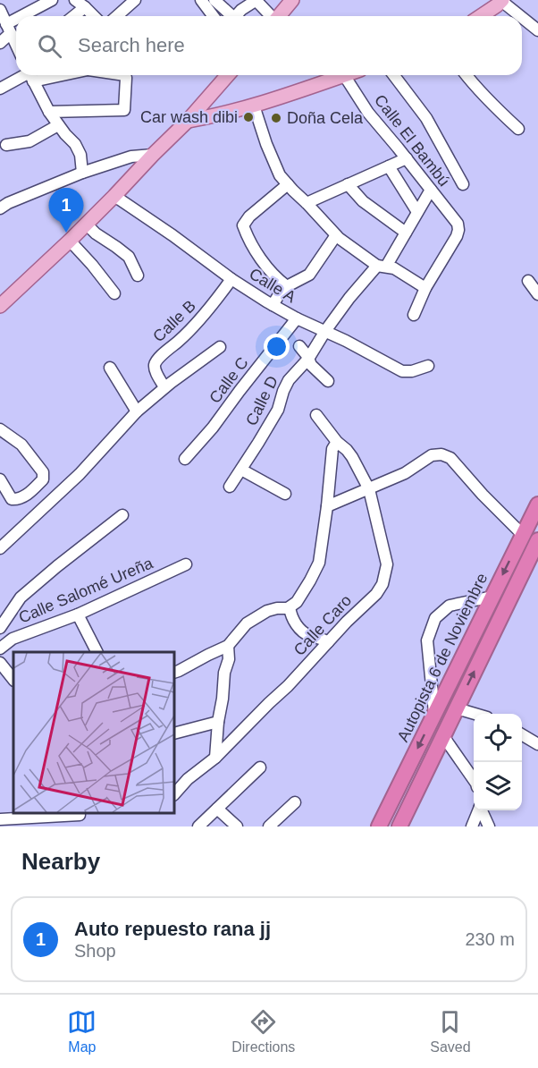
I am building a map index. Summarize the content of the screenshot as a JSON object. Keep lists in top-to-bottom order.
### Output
{
  "streets": {
    "highway": ["Autopista 6 de Noviembre"],
    "street": [
      "Calle El Bambú",
      "Calle A",
      "Calle B",
      "Calle C",
      "Calle D",
      "Calle Salomé Ureña",
      "Calle Caro"
    ]
  },
  "crossings": [
    ["Calle El Bambú", "Calle D"],
    ["Calle A", "Calle B"],
    ["Calle A", "Calle C"],
    ["Calle A", "Calle D"]
  ],
  "places": ["Car wash dibi", "Doña Cela"],
  "page": {
    "search": "Search here",
    "pins": "1",
    "heading": "Nearby",
    "list": [
      {
        "mark": "1",
        "name": "Auto repuesto rana jj",
        "note": "Shop",
        "value": "230 m"
      }
    ],
    "nav": ["Map", "Directions", "Saved"]
  }
}
